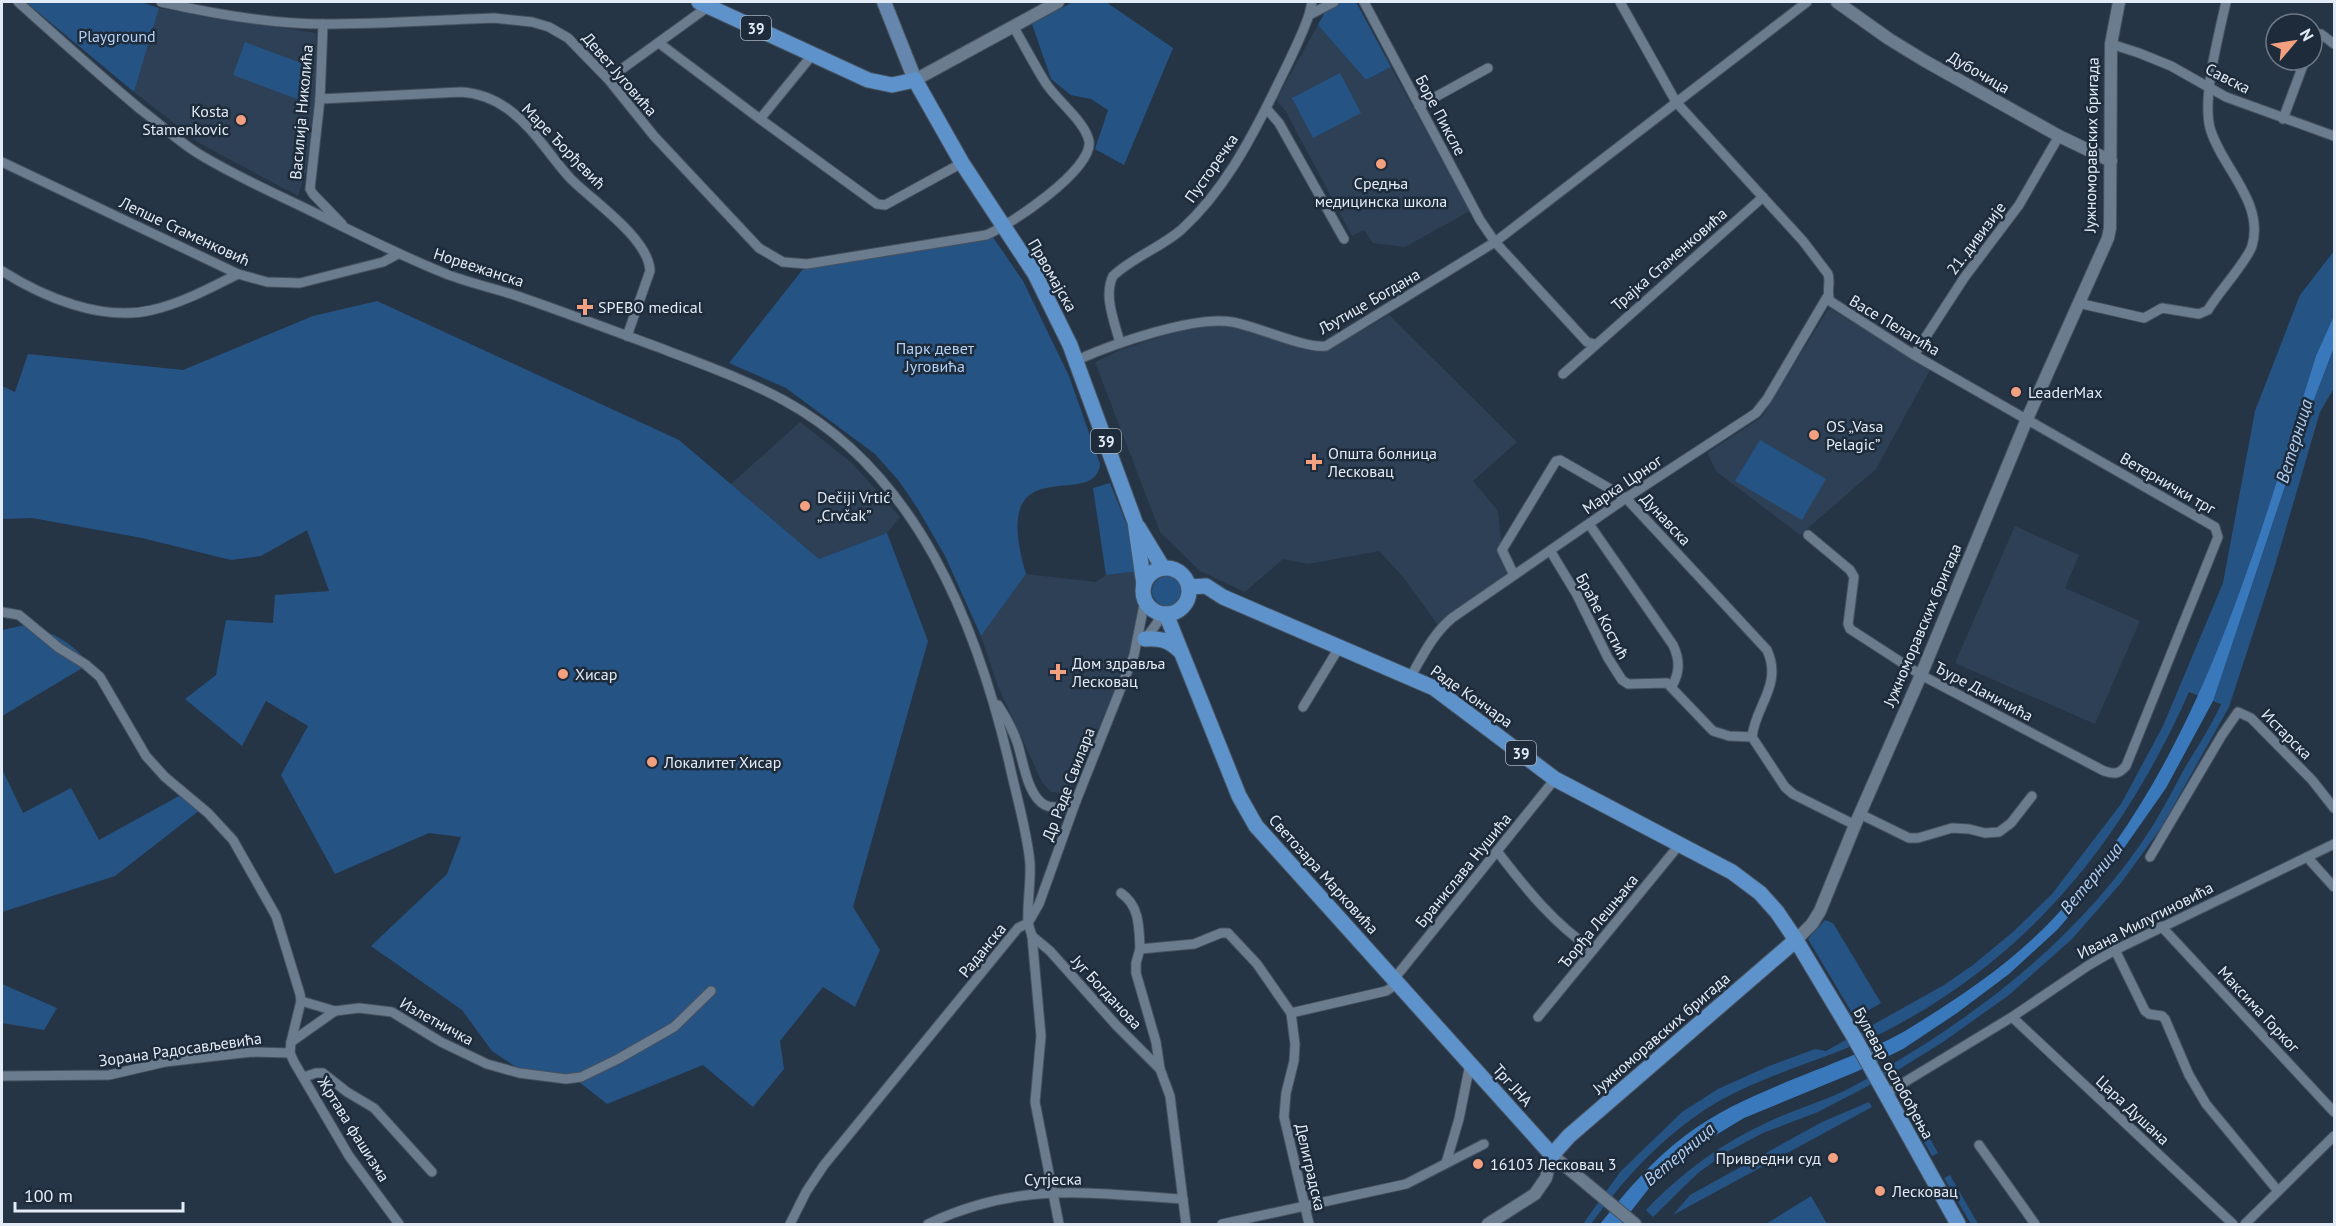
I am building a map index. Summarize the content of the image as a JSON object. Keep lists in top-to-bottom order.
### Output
{
  "streets": {
    "main road": [
      "39",
      "Јужноморавских бригада",
      "Првомајска",
      "Раде Кончара",
      "Светозара Марковића",
      "Булевар ослобођења",
      "Трг ЈНА"
    ],
    "street": [
      "Дубочица",
      "Девет Југовића",
      "Савска",
      "Василија Николића",
      "Боре Пиксле",
      "Маре Ђорђевић",
      "Пусторечка",
      "Лепше Стаменковић",
      "21. дивизије",
      "Трајка Стаменковића",
      "Норвежанска",
      "Љутице Богдана",
      "Васе Пелагића",
      "Ветернички трг",
      "Марка Црног",
      "Дунавска",
      "Браће Костић",
      "Ђуре Даничића",
      "Истарска",
      "Др Раде Свилара",
      "Бранислава Нушића",
      "Ивана Милутиновића",
      "Ђорђа Лешњака",
      "Раданска",
      "Југ Богданова",
      "Максима Горког",
      "Излетничка",
      "Зорана Радосављевића",
      "Цара Душана",
      "Жртава фашизма",
      "Делиградска",
      "Сутјеска"
    ]
  },
  "crossings": [
    ["39", "Првомајска"],
    ["Дубочица", "Јужноморавских бригада"],
    ["Дубочица", "21. дивизије"],
    ["Девет Југовића", "Василија Николића"],
    ["Девет Југовића", "Првомајска"],
    ["Савска", "Јужноморавских бригада"],
    ["Василија Николића", "Маре Ђорђевић"],
    ["Василија Николића", "Норвежанска"],
    ["Боре Пиксле", "Љутице Богдана"],
    ["Јужноморавских бригада", "Васе Пелагића"],
    ["Јужноморавских бригада", "Ветернички трг"],
    ["Јужноморавских бригада", "Ђуре Даничића"],
    ["Јужноморавских бригада", "Раде Кончара"],
    ["Јужноморавских бригада", "Булевар ослобођења"],
    ["Јужноморавских бригада", "Трг ЈНА"],
    ["Маре Ђорђевић", "Норвежанска"],
    ["Пусторечка", "Љутице Богдана"],
    ["Лепше Стаменковић", "Норвежанска"],
    ["21. дивизије", "Васе Пелагића"],
    ["Трајка Стаменковића", "Васе Пелагића"],
    ["Норвежанска", "Раданска"],
    ["Првомајска", "Љутице Богдана"],
    ["Првомајска", "Раде Кончара"],
    ["Првомајска", "Светозара Марковића"],
    ["Љутице Богдана", "Васе Пелагића"],
    ["Васе Пелагића", "Ветернички трг"],
    ["Васе Пелагића", "Марка Црног"],
    ["Ветернички трг", "Ђуре Даничића"],
    ["Марка Црног", "Дунавска"],
    ["Марка Црног", "Браће Костић"],
    ["Марка Црног", "Раде Кончара"],
    ["Раде Кончара", "Бранислава Нушића"],
    ["Раде Кончара", "Светозара Марковића"],
    ["Раде Кончара", "Ђорђа Лешњака"],
    ["Раде Кончара", "Булевар ослобођења"],
    ["Др Раде Свилара", "Раданска"],
    ["Бранислава Нушића", "Светозара Марковића"],
    ["Светозара Марковића", "Трг ЈНА"],
    ["Ивана Милутиновића", "Максима Горког"],
    ["Ивана Милутиновића", "Булевар ослобођења"],
    ["Ивана Милутиновића", "Цара Душана"],
    ["Југ Богданова", "Делиградска"],
    ["Југ Богданова", "Сутјеска"],
    ["Зорана Радосављевића", "Жртава фашизма"]
  ],
  "water": ["Ветерница"],
  "parks": ["Playground", "Парк девет Југовића"],
  "places": {
    "other": [
      "Kosta Stamenkovic",
      "Средња медицинска школа",
      "LeaderMax",
      "OS „Vasa Pelagic”",
      "Dečiji Vrtić „Crvčak”",
      "Хисар",
      "Локалитет Хисар",
      "Привредни суд",
      "16103 Лесковац 3",
      "Лесковац"
    ],
    "health": ["SPEBO medical", "Општа болница Лесковац", "Дом здравља Лесковац"]
  },
  "scale_bar": "100 m",
  "north": "top right"
}
